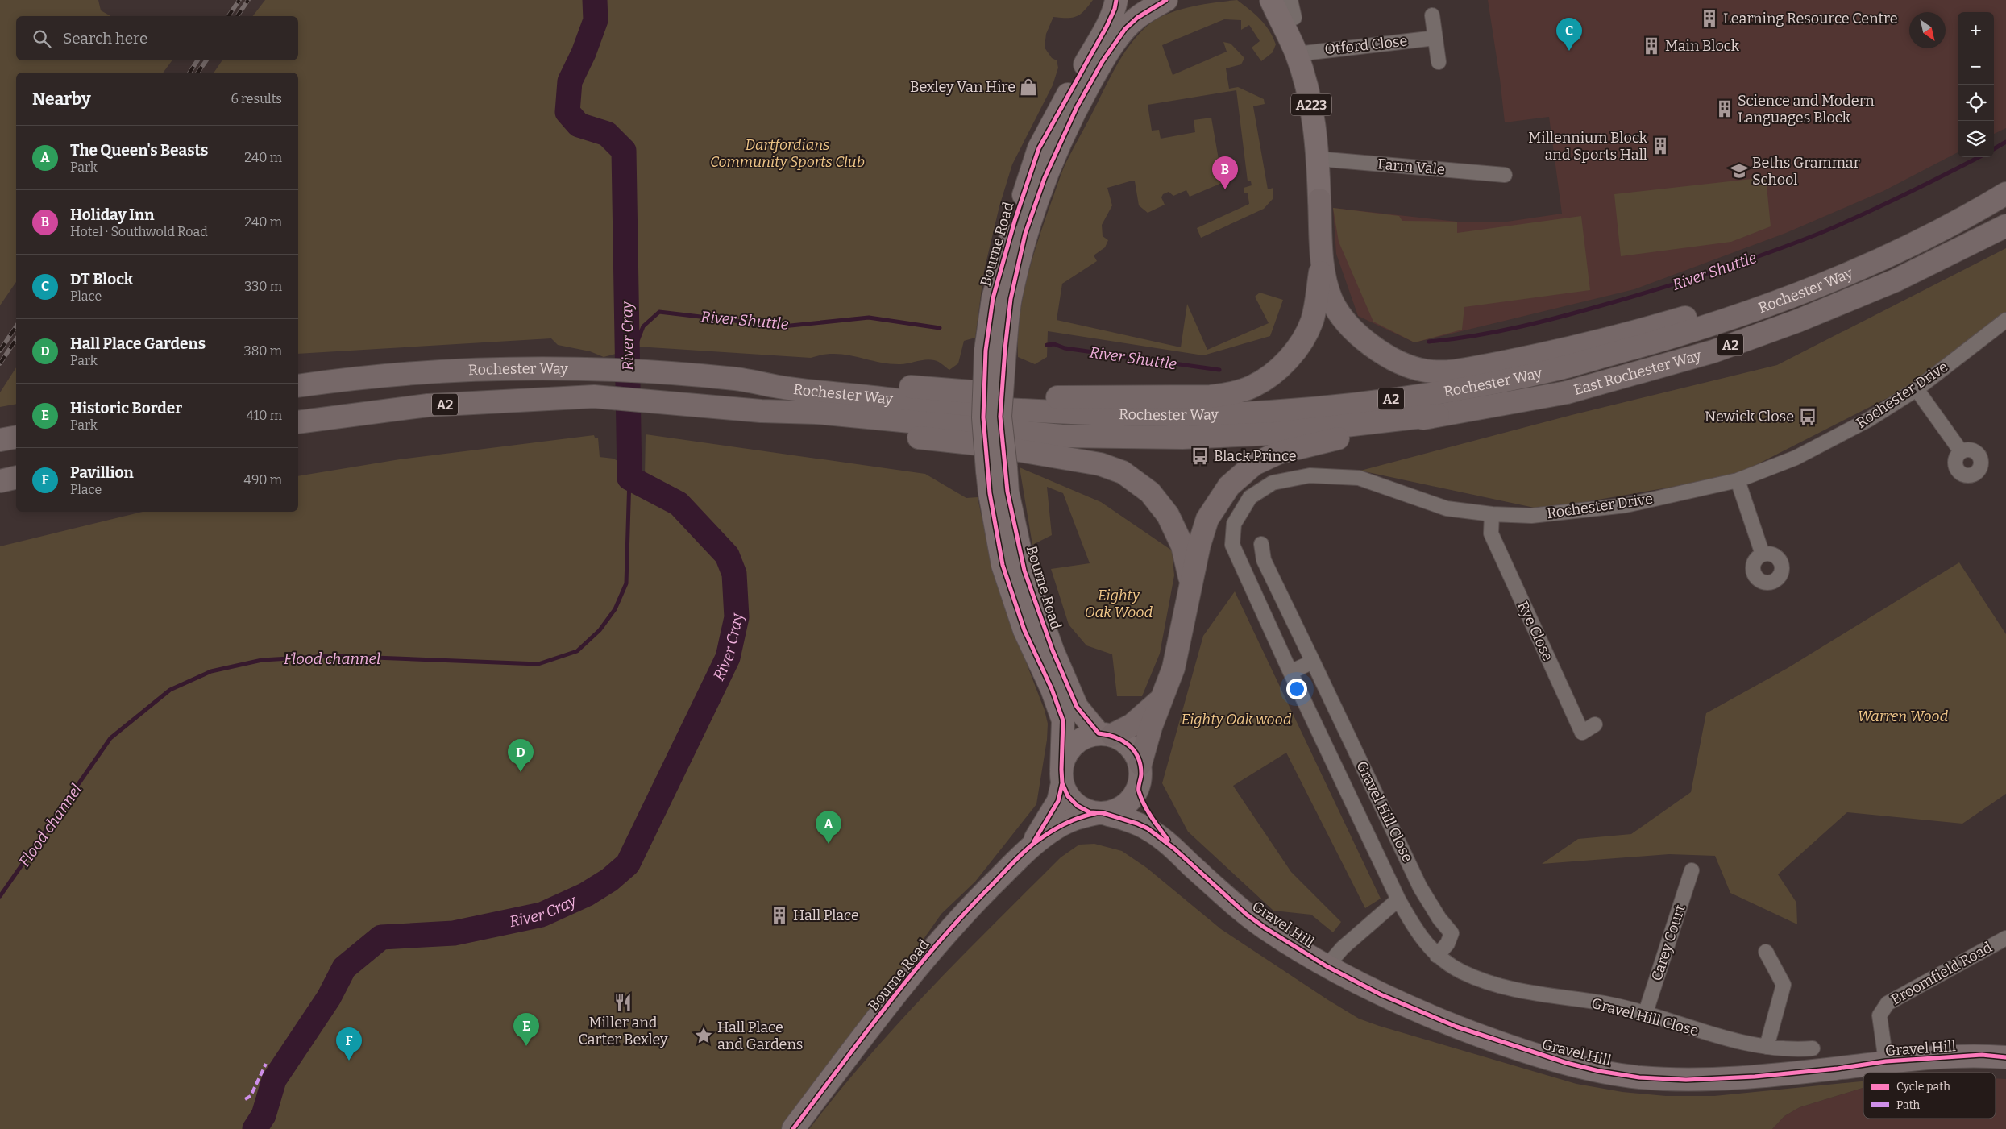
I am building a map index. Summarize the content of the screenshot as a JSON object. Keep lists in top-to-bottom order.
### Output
{
  "streets": {
    "highway": [
      "A223",
      "Rochester Way",
      "A2",
      "East Rochester Way"
    ],
    "main road": ["Bourne Road", "Gravel Hill"],
    "street": [
      "Otford Close",
      "Farm Vale",
      "Rochester Drive",
      "Rye Close",
      "Gravel Hill Close",
      "Carey Court",
      "Broomfield Road"
    ]
  },
  "crossings": [
    ["Otford Close", "A223"],
    ["A223", "Farm Vale"],
    ["Bourne Road", "Gravel Hill"],
    ["Rochester Way", "East Rochester Way"],
    ["Rochester Drive", "Rye Close"],
    ["Rochester Drive", "Gravel Hill Close"],
    ["Gravel Hill Close", "Carey Court"],
    ["Gravel Hill", "Broomfield Road"]
  ],
  "water": ["River Shuttle", "River Cray", "Flood channel"],
  "parks": [
    "Dartfordians Community Sports Club",
    "Eighty Oak Wood",
    "Warren Wood",
    "Eighty Oak wood"
  ],
  "places": {
    "building": [
      "Learning Resource Centre",
      "Main Block",
      "Science and Modern Languages Block",
      "Millennium Block and Sports Hall",
      "Hall Place"
    ],
    "shop": ["Bexley Van Hire"],
    "school or university": ["Beths Grammar School"],
    "bus stop": ["Newick Close", "Black Prince"],
    "restaurant": ["Miller and Carter Bexley"],
    "place": ["Hall Place and Gardens"]
  },
  "legend": ["Cycle path", "Path"],
  "north": "bottom right",
  "page": {
    "map_buttons": ["+", "−"],
    "search": "Search here",
    "pins": [
      "C",
      "B",
      "D",
      "A",
      "E",
      "F"
    ],
    "heading": ["Nearby", "6 results"],
    "list": [
      {
        "mark": "A",
        "name": "The Queen's Beasts",
        "note": "Park",
        "value": "240 m"
      },
      {
        "mark": "B",
        "name": "Holiday Inn",
        "note": "Hotel · Southwold Road",
        "value": "240 m"
      },
      {
        "mark": "C",
        "name": "DT Block",
        "note": "Place",
        "value": "330 m"
      },
      {
        "mark": "D",
        "name": "Hall Place Gardens",
        "note": "Park",
        "value": "380 m"
      },
      {
        "mark": "E",
        "name": "Historic Border",
        "note": "Park",
        "value": "410 m"
      },
      {
        "mark": "F",
        "name": "Pavillion",
        "note": "Place",
        "value": "490 m"
      }
    ]
  }
}
